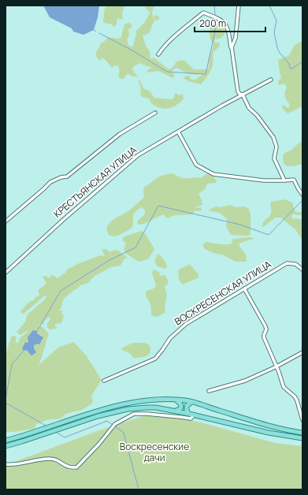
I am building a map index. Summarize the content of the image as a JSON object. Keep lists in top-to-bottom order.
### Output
{
  "streets": {
    "street": ["КРЕСТЬЯНСКАЯ УЛИЦА", "ВОСКРЕСЕНСКАЯ УЛИЦА"]
  },
  "parks": ["Воскресенские дачи"],
  "scale_bar": "200 m"
}
